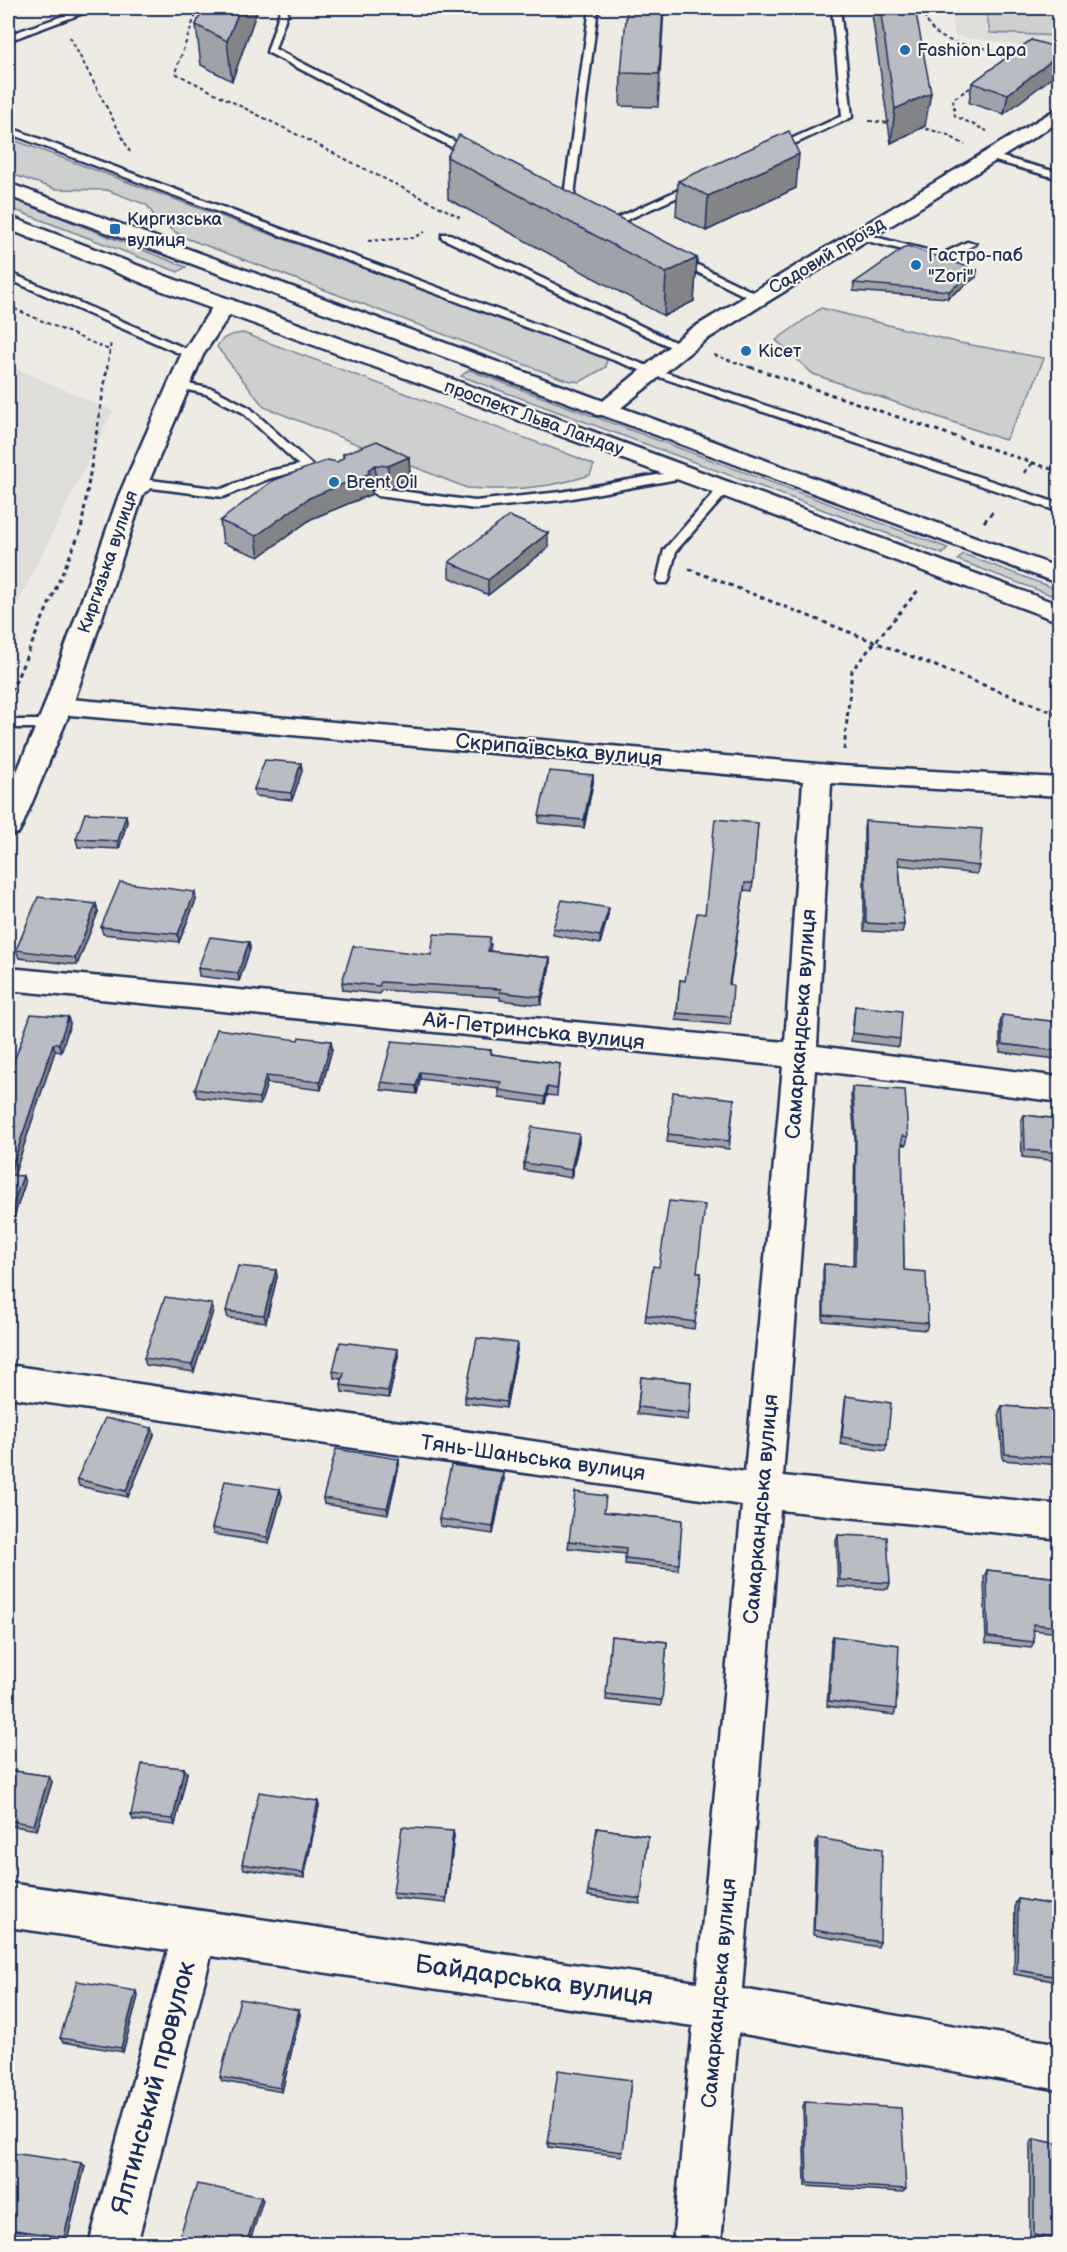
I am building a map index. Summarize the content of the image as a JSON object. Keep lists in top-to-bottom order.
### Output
{
  "streets": {
    "street": [
      "Садовий проїзд",
      "проспект Льва Ландау",
      "Киргизька вулиця",
      "Скрипаївська вулиця",
      "Самаркандська вулиця",
      "Ай-Петринська вулиця",
      "Тянь-Шаньська вулиця",
      "Байдарська вулиця",
      "Ялтинський провулок"
    ]
  },
  "crossings": [
    ["Садовий проїзд", "проспект Льва Ландау"],
    ["проспект Льва Ландау", "Киргизька вулиця"],
    ["Киргизька вулиця", "Скрипаївська вулиця"],
    ["Скрипаївська вулиця", "Самаркандська вулиця"],
    ["Самаркандська вулиця", "Ай-Петринська вулиця"],
    ["Самаркандська вулиця", "Тянь-Шаньська вулиця"],
    ["Самаркандська вулиця", "Байдарська вулиця"],
    ["Байдарська вулиця", "Ялтинський провулок"]
  ],
  "places": {
    "other": [
      "Fashion Lapa",
      "Гастро-паб \"Zori\"",
      "Кісет",
      "Brent Oil"
    ],
    "transit": ["Киргизська вулиця"]
  }
}
